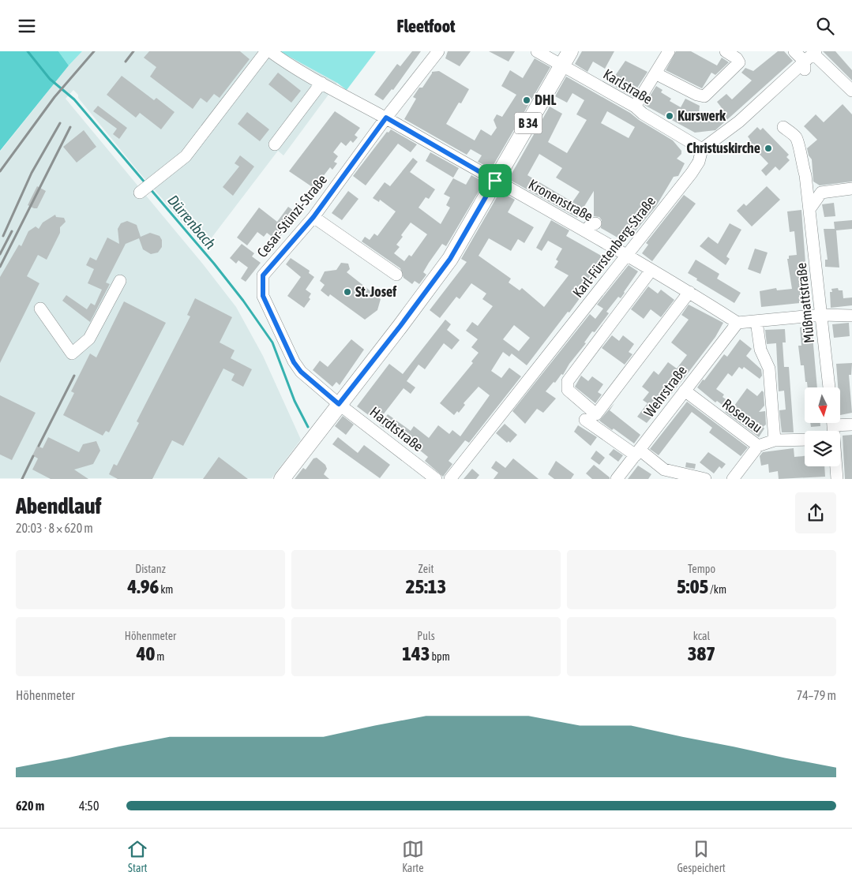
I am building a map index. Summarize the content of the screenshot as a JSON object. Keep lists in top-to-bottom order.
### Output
{
  "streets": {
    "main road": ["B 34"],
    "street": [
      "Karlstraße",
      "Kronenstraße",
      "Cesar-Stünzi-Straße",
      "Karl-Fürstenberg-Straße",
      "Müßmattstraße",
      "Wehrstraße",
      "Rosenau",
      "Hardtstraße"
    ]
  },
  "crossings": [
    ["Karlstraße", "B 34"],
    ["Karlstraße", "Karl-Fürstenberg-Straße"],
    ["B 34", "Kronenstraße"],
    ["B 34", "Cesar-Stünzi-Straße"],
    ["B 34", "Hardtstraße"],
    ["Kronenstraße", "Cesar-Stünzi-Straße"],
    ["Kronenstraße", "Karl-Fürstenberg-Straße"],
    ["Kronenstraße", "Wehrstraße"],
    ["Cesar-Stünzi-Straße", "Hardtstraße"],
    ["Wehrstraße", "Rosenau"]
  ],
  "water": ["Dürrenbach"],
  "places": [
    "DHL",
    "Kurswerk",
    "Christuskirche",
    "St. Josef"
  ],
  "north": "bottom",
  "page": {
    "header": "Fleetfoot",
    "heading": ["Abendlauf", "20:03 · 8 × 620 m"],
    "stats": [
      ["Distanz", "4.96 km"],
      ["Zeit", "25:13"],
      ["Tempo", "5:05 /km"],
      ["Höhenmeter", "40 m"],
      ["Puls", "143 bpm"],
      ["kcal", "387"]
    ],
    "chart": ["Höhenmeter", "74–79 m"],
    "list": [
      {
        "name": "620 m",
        "note": "4:50"
      }
    ],
    "tabs": ["Start", "Karte", "Gespeichert"]
  }
}
